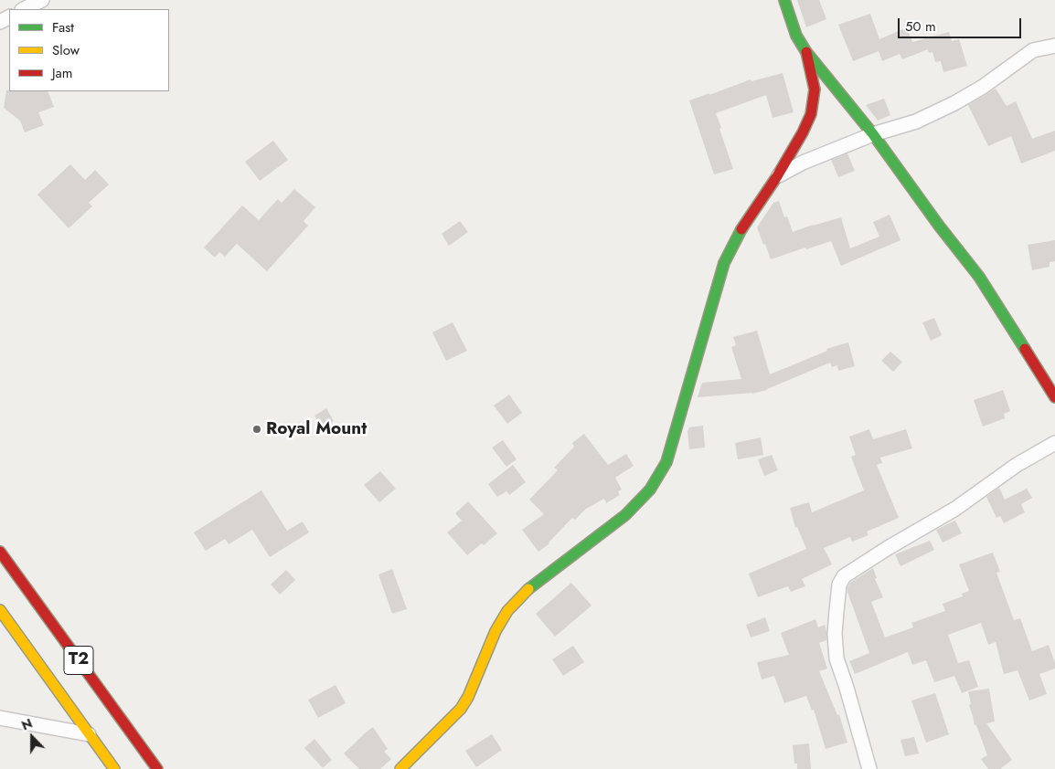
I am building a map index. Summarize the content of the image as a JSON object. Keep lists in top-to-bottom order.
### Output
{
  "streets": {
    "main road": ["T2"]
  },
  "places": ["Royal Mount"],
  "legend": ["Fast", "Slow", "Jam"],
  "scale_bar": "50 m",
  "north": "top"
}
